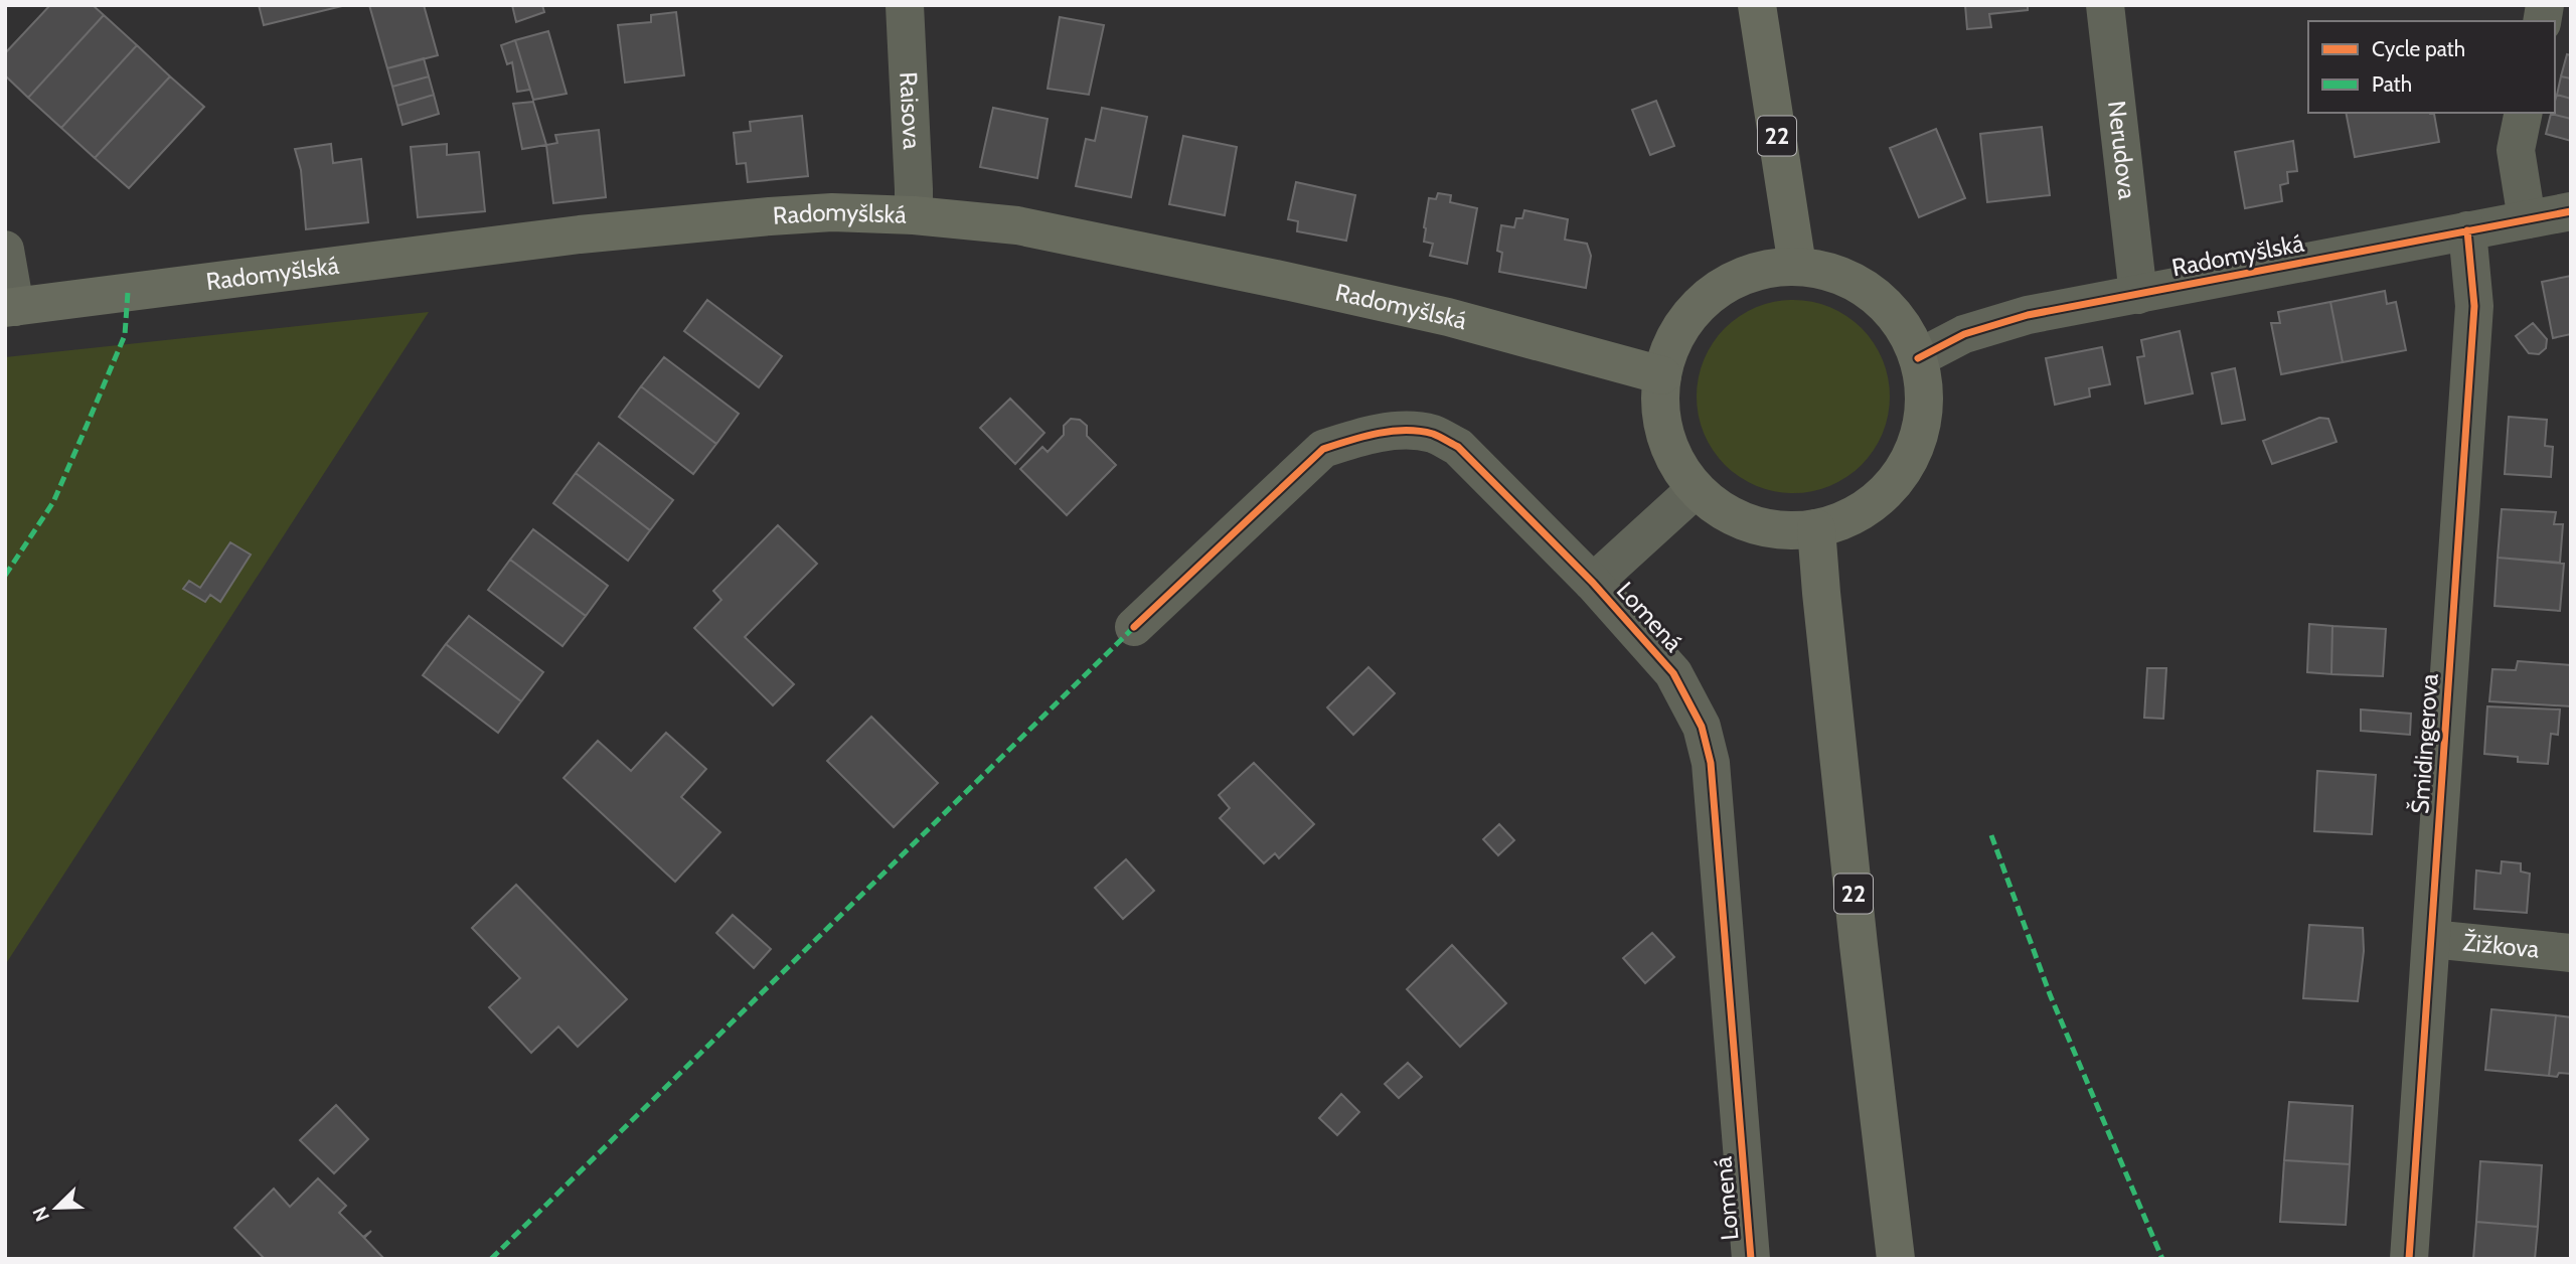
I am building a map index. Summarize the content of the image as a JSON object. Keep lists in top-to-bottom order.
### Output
{
  "streets": {
    "main road": ["22", "Radomyšlská"],
    "street": [
      "Raisova",
      "Nerudova",
      "Lomená",
      "Šmidingerova",
      "Žižkova"
    ]
  },
  "crossings": [
    ["Raisova", "Radomyšlská"],
    ["Nerudova", "Radomyšlská"],
    ["Radomyšlská", "Šmidingerova"],
    ["Šmidingerova", "Žižkova"]
  ],
  "legend": ["Cycle path", "Path"],
  "north": "bottom left"
}
